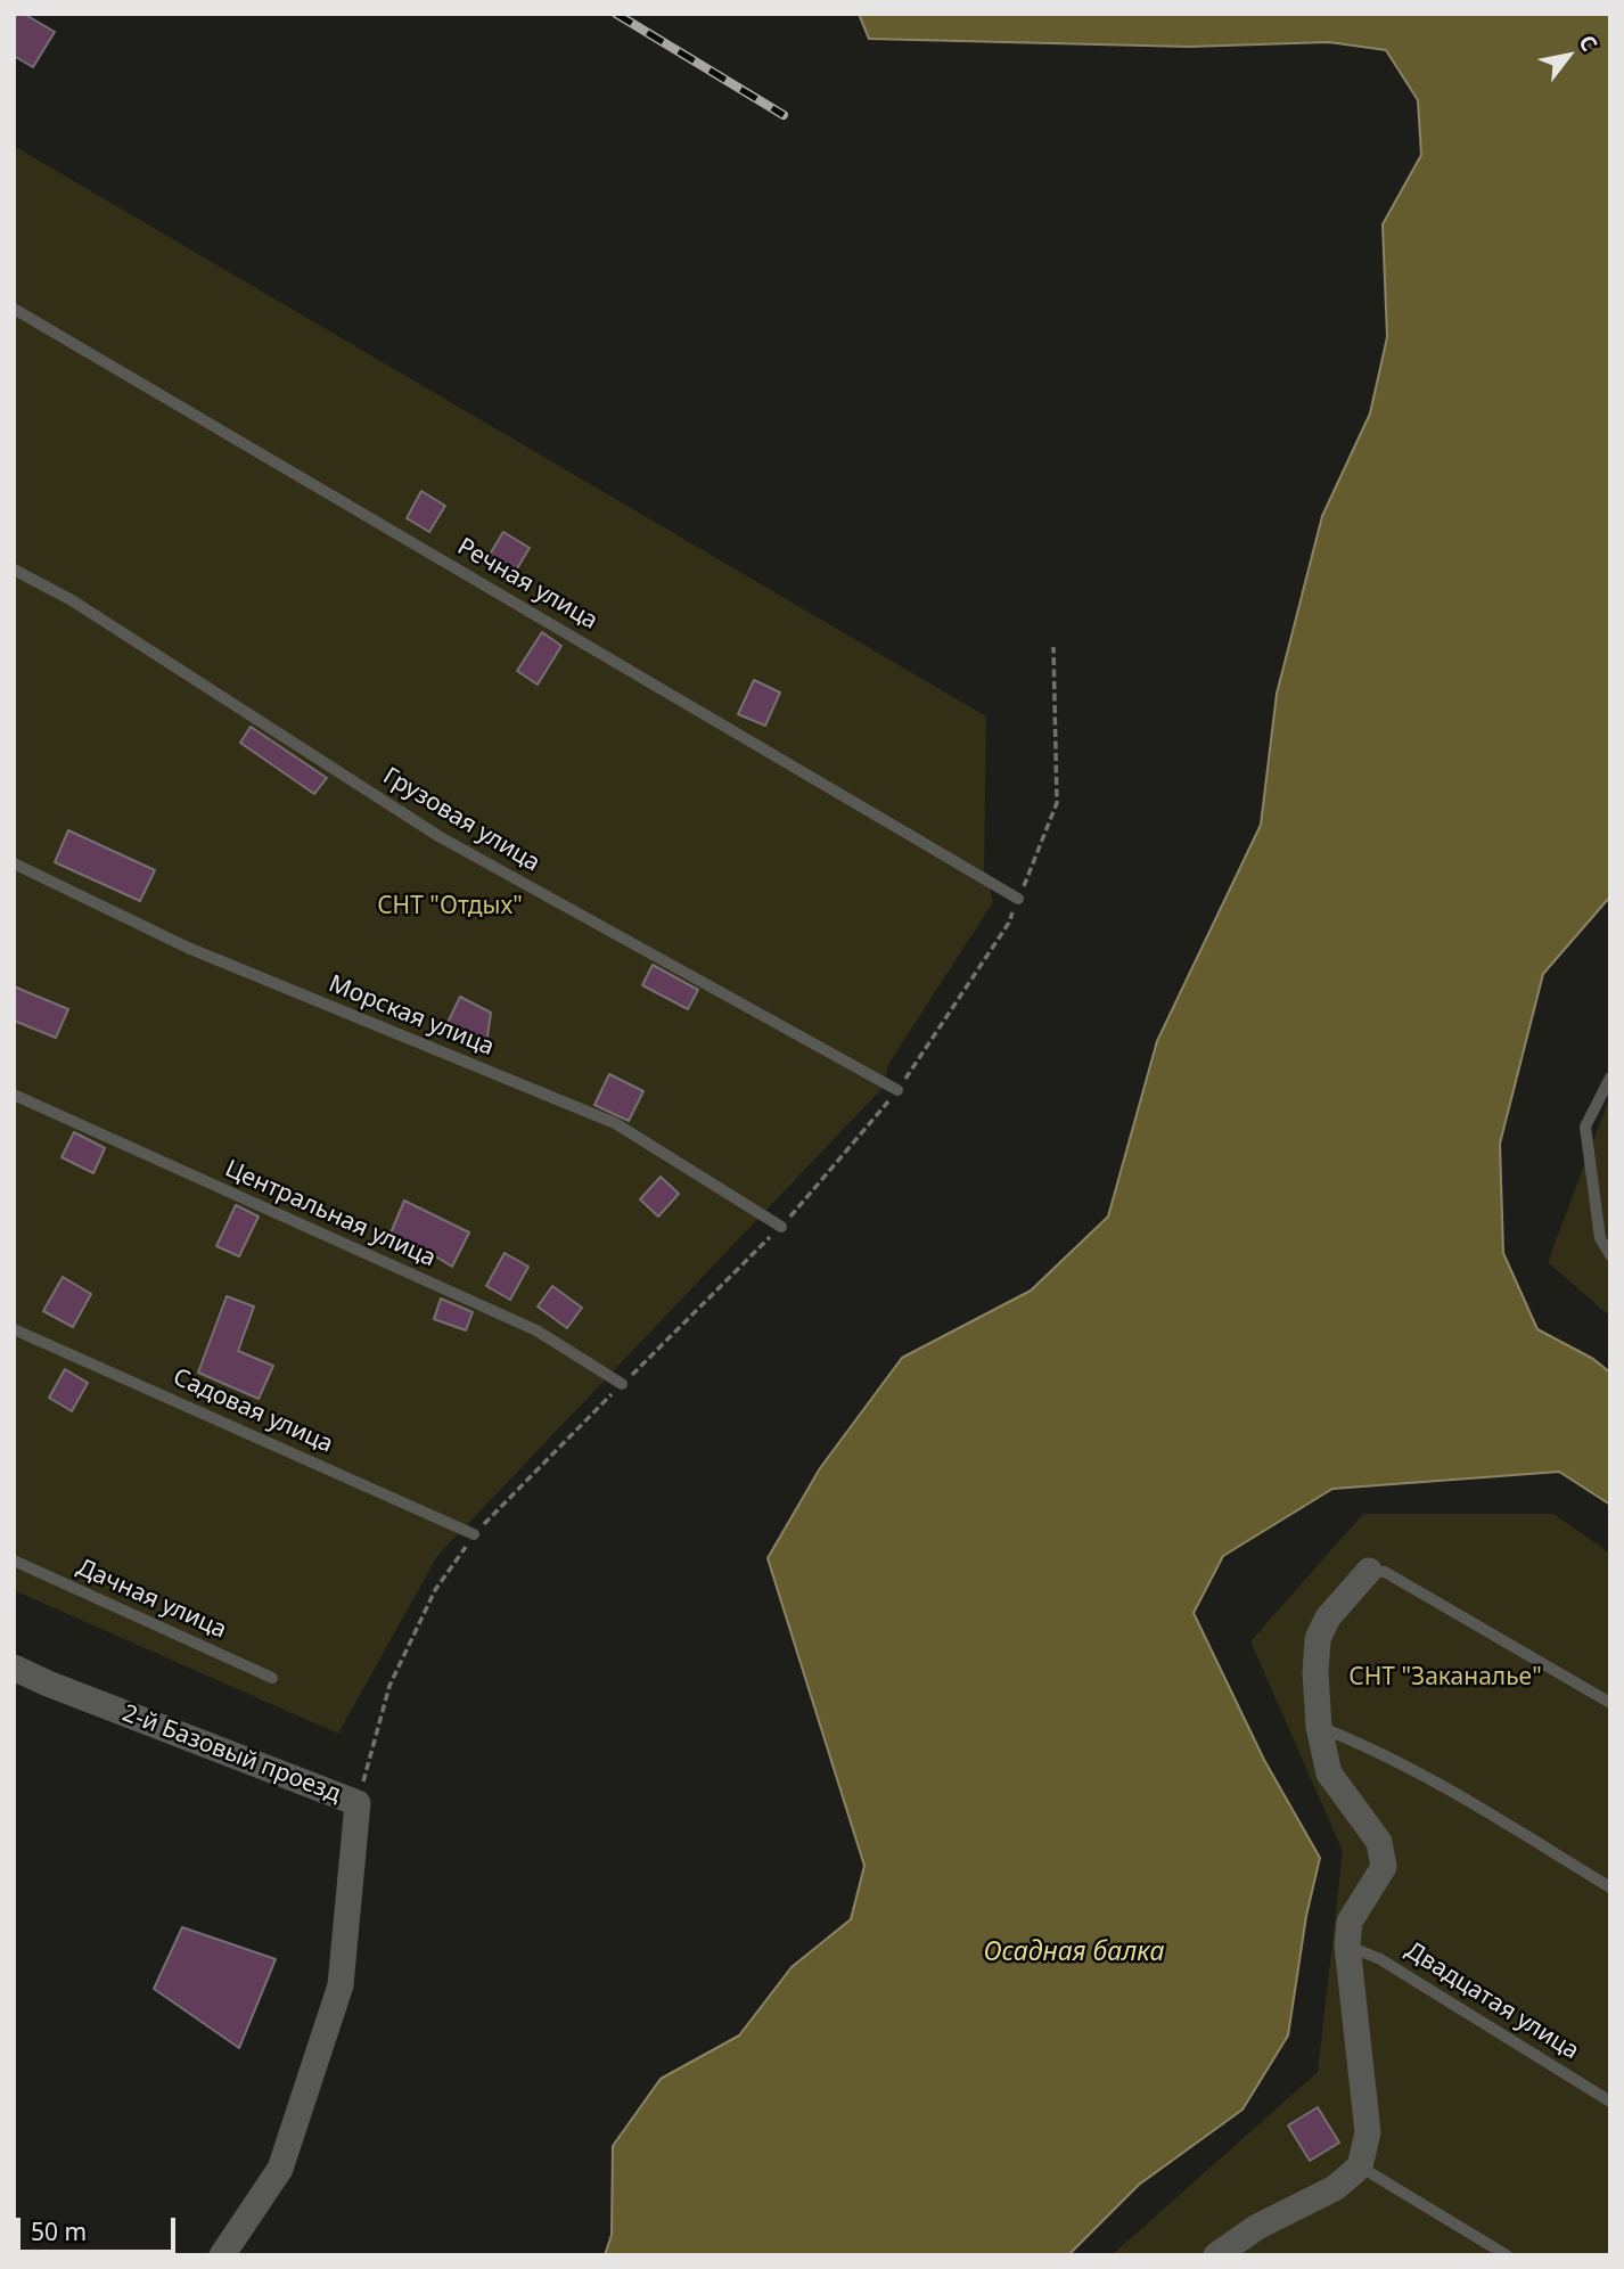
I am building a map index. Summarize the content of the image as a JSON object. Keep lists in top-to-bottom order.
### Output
{
  "streets": {
    "street": ["2-й Базовый проезд"],
    "lane": [
      "Речная улица",
      "Грузовая улица",
      "Морская улица",
      "Центральная улица",
      "Садовая улица",
      "Дачная улица",
      "Двадцатая улица"
    ]
  },
  "water": ["Осадная балка"],
  "parks": ["СНТ \"Отдых\"", "СНТ \"Заканалье\""],
  "scale_bar": "50 m",
  "north": "top right"
}
